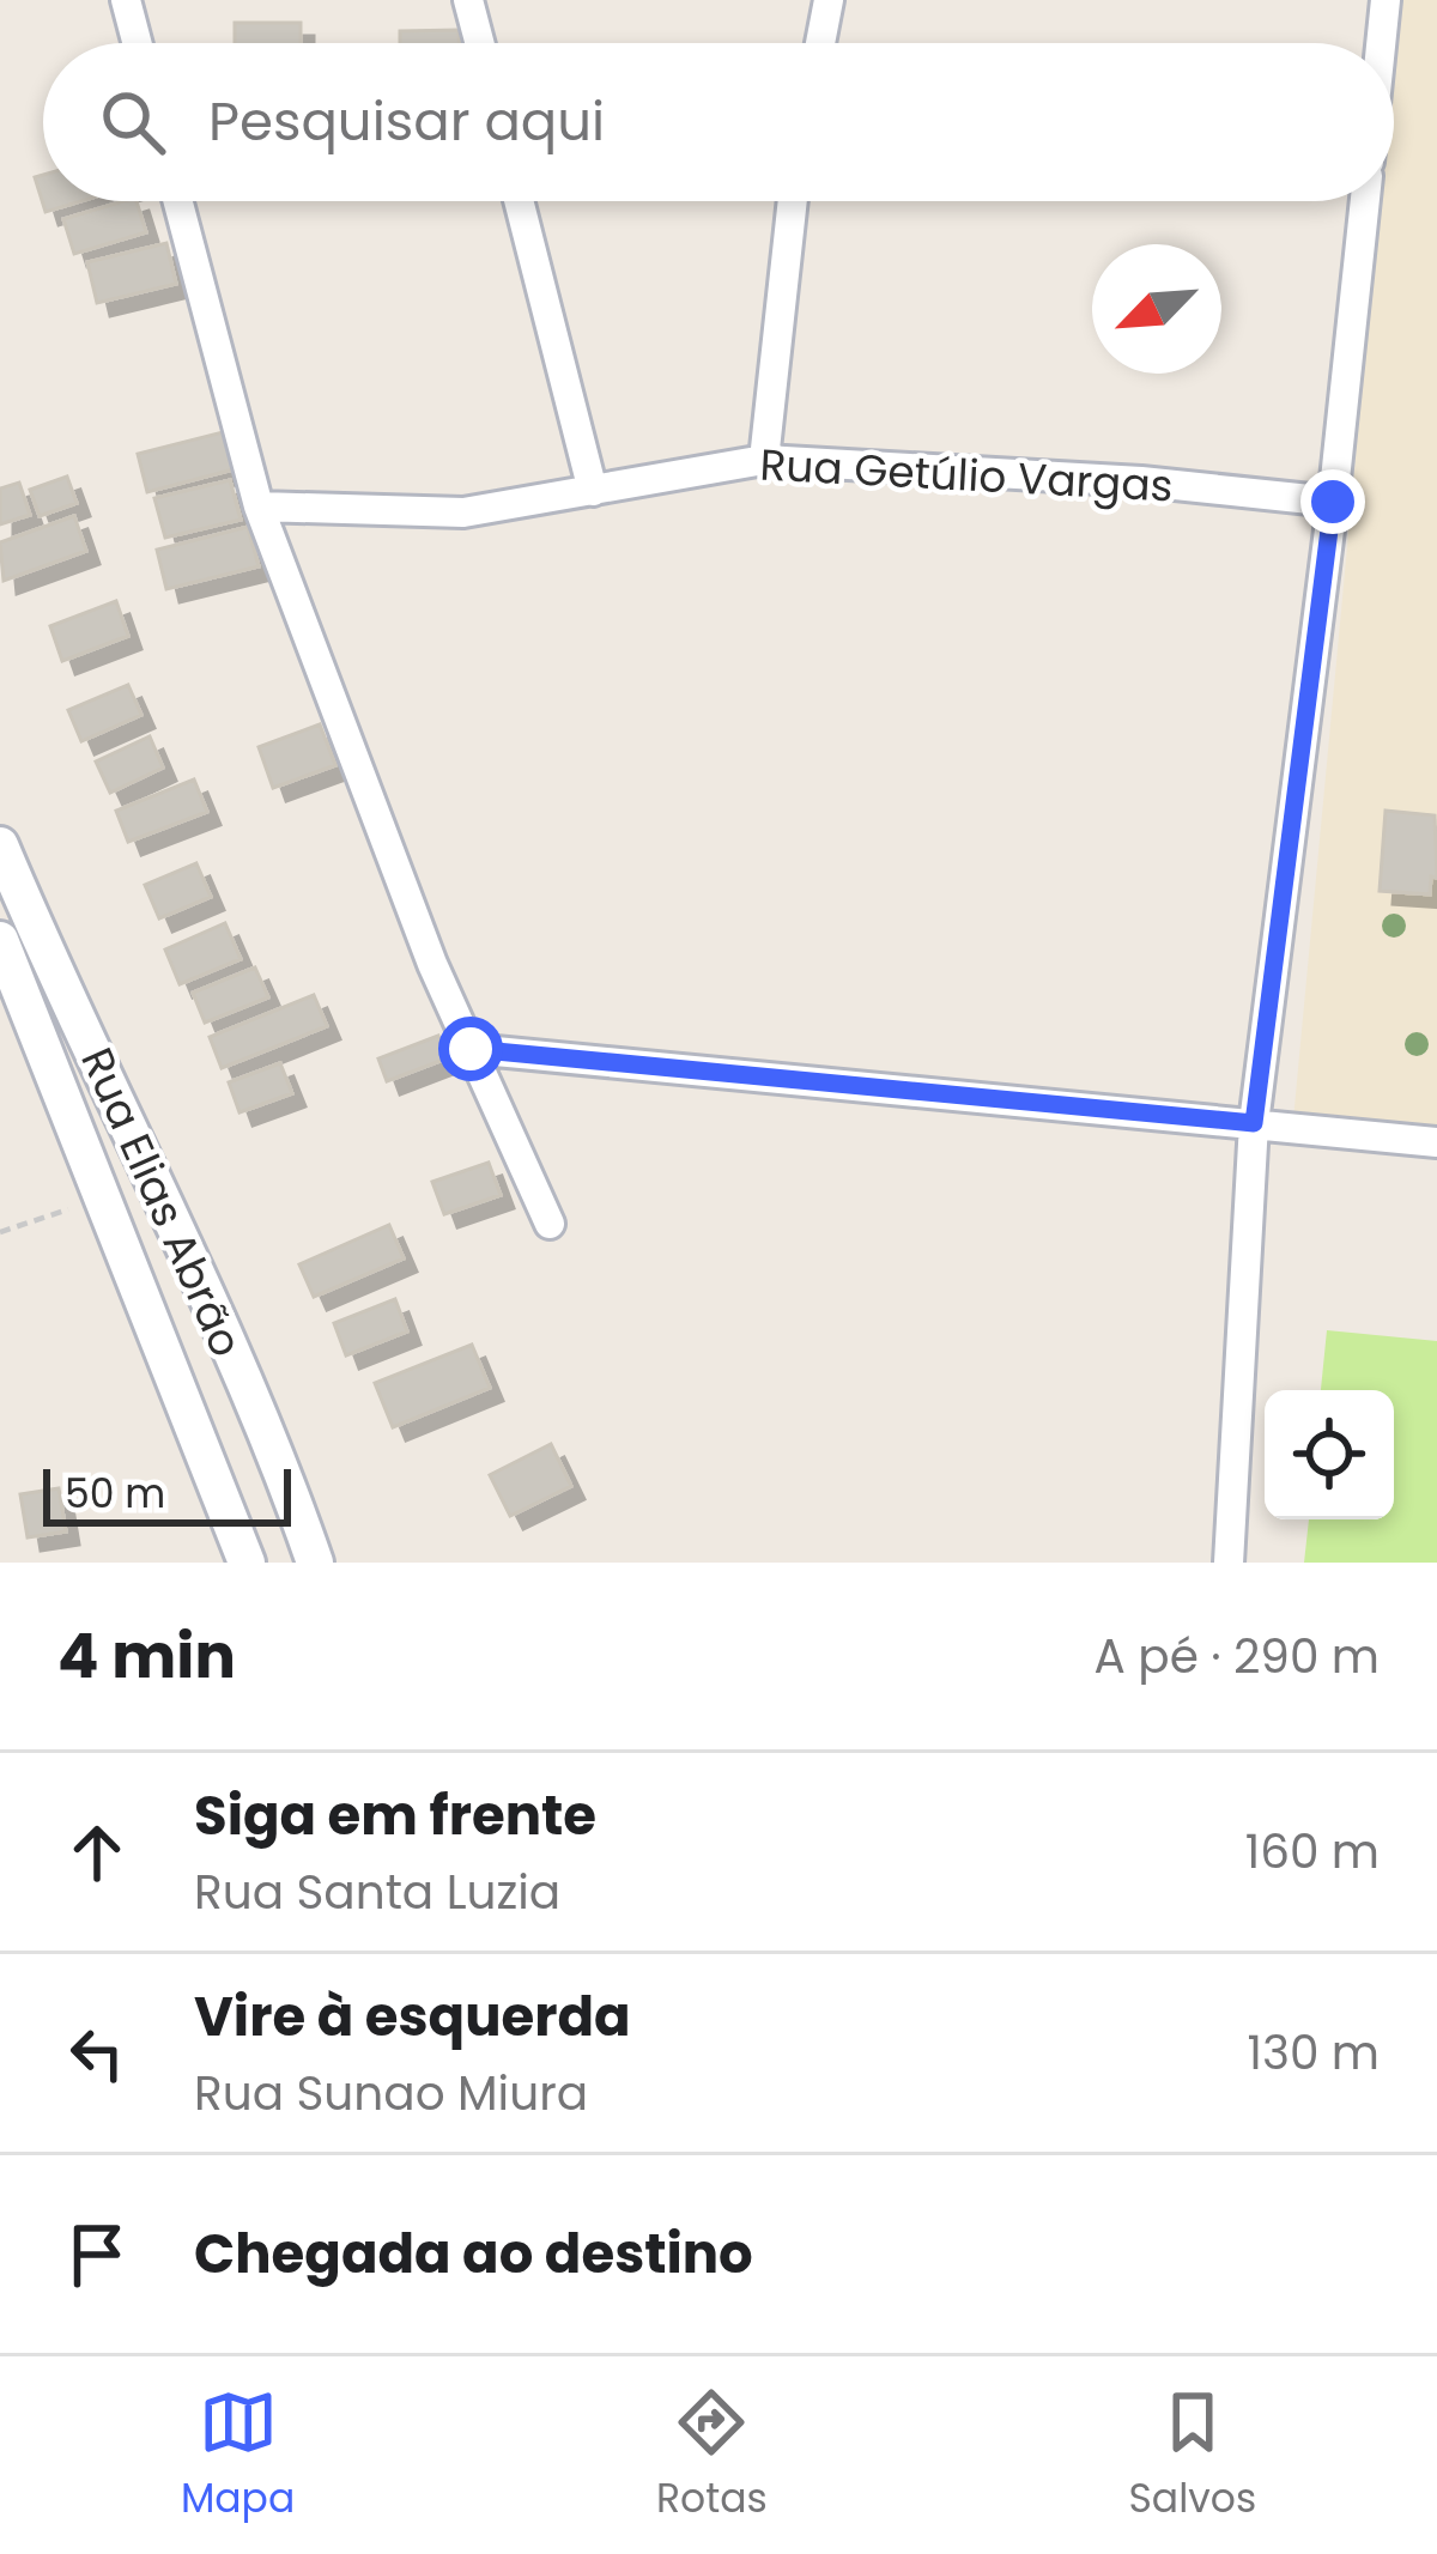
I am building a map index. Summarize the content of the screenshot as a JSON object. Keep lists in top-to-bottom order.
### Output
{
  "streets": {
    "street": ["Rua Getúlio Vargas", "Rua Elias Abrão"]
  },
  "scale_bar": "50 m",
  "north": "bottom left",
  "page": {
    "search": "Pesquisar aqui",
    "scale": "50 m",
    "heading": ["4 min", "A pé · 290 m"],
    "list": [
      ["Siga em frente", "Rua Santa Luzia", "160 m"],
      ["Vire à esquerda", "Rua Sunao Miura", "130 m"],
      "Chegada ao destino"
    ],
    "nav": ["Mapa", "Rotas", "Salvos"]
  }
}
